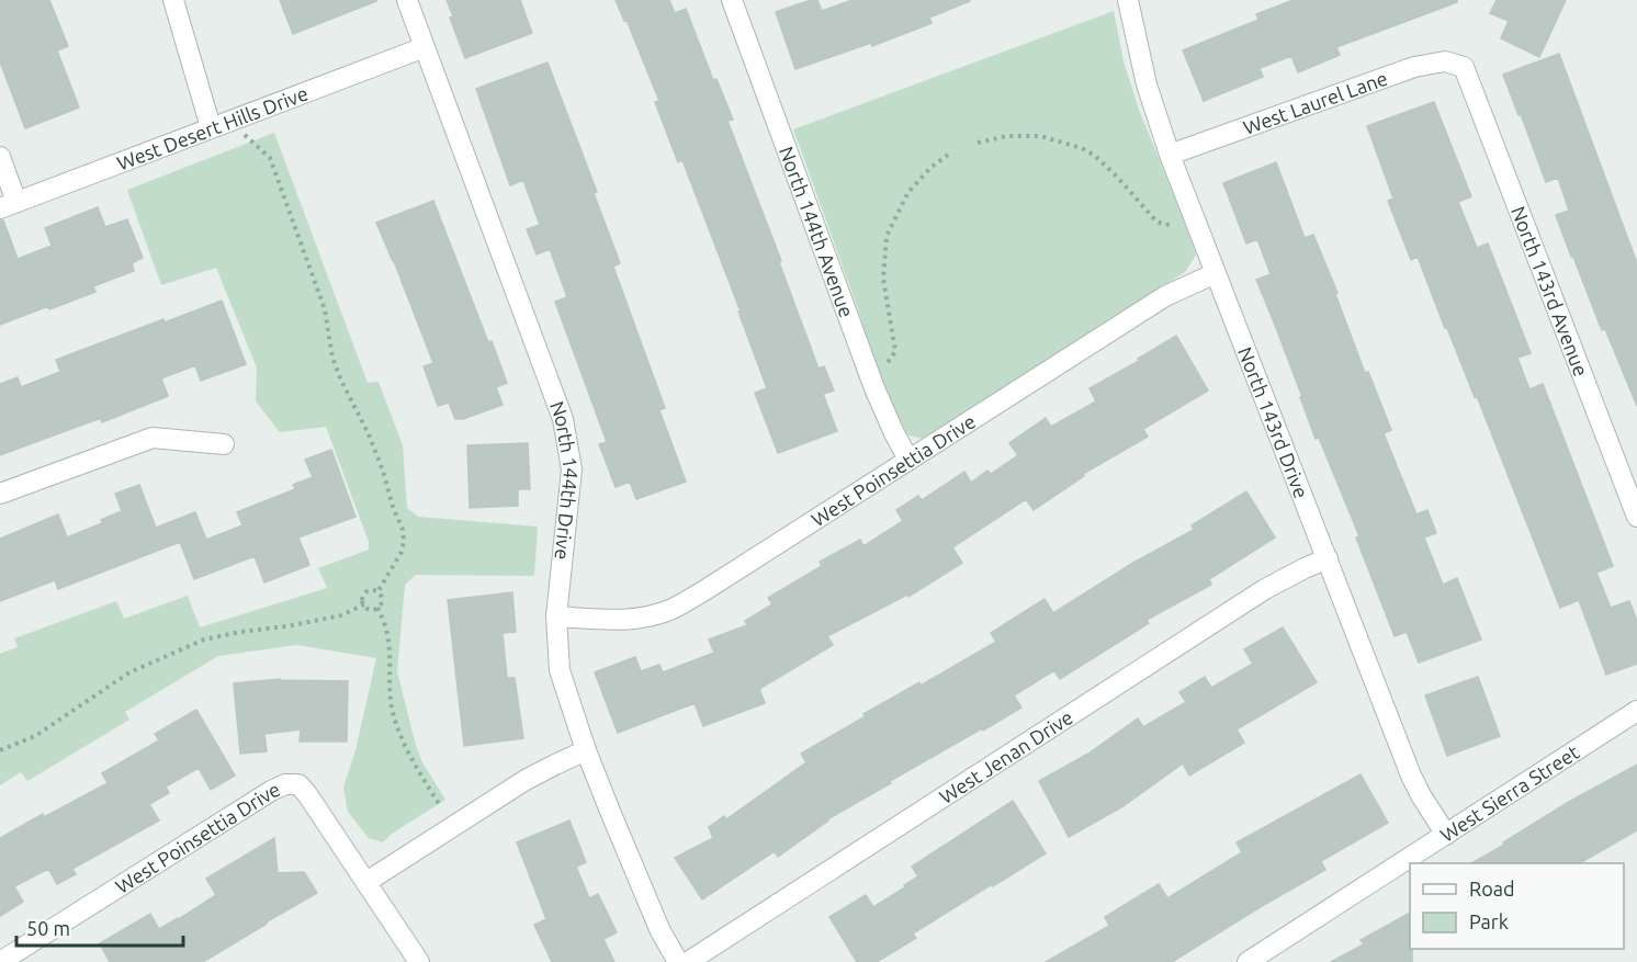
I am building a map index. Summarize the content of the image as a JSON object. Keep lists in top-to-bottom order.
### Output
{
  "streets": {
    "street": [
      "West Laurel Lane",
      "West Desert Hills Drive",
      "North 144th Avenue",
      "North 143rd Avenue",
      "North 143rd Drive",
      "West Poinsettia Drive",
      "North 144th Drive",
      "West Jenan Drive",
      "West Sierra Street"
    ]
  },
  "crossings": [
    ["West Laurel Lane", "North 143rd Avenue"],
    ["West Laurel Lane", "North 143rd Drive"],
    ["West Desert Hills Drive", "North 144th Drive"],
    ["North 144th Avenue", "West Poinsettia Drive"],
    ["North 143rd Drive", "West Poinsettia Drive"],
    ["North 143rd Drive", "West Jenan Drive"],
    ["North 143rd Drive", "West Sierra Street"],
    ["West Poinsettia Drive", "North 144th Drive"]
  ],
  "legend": ["Road", "Park"],
  "scale_bar": "50 m"
}
